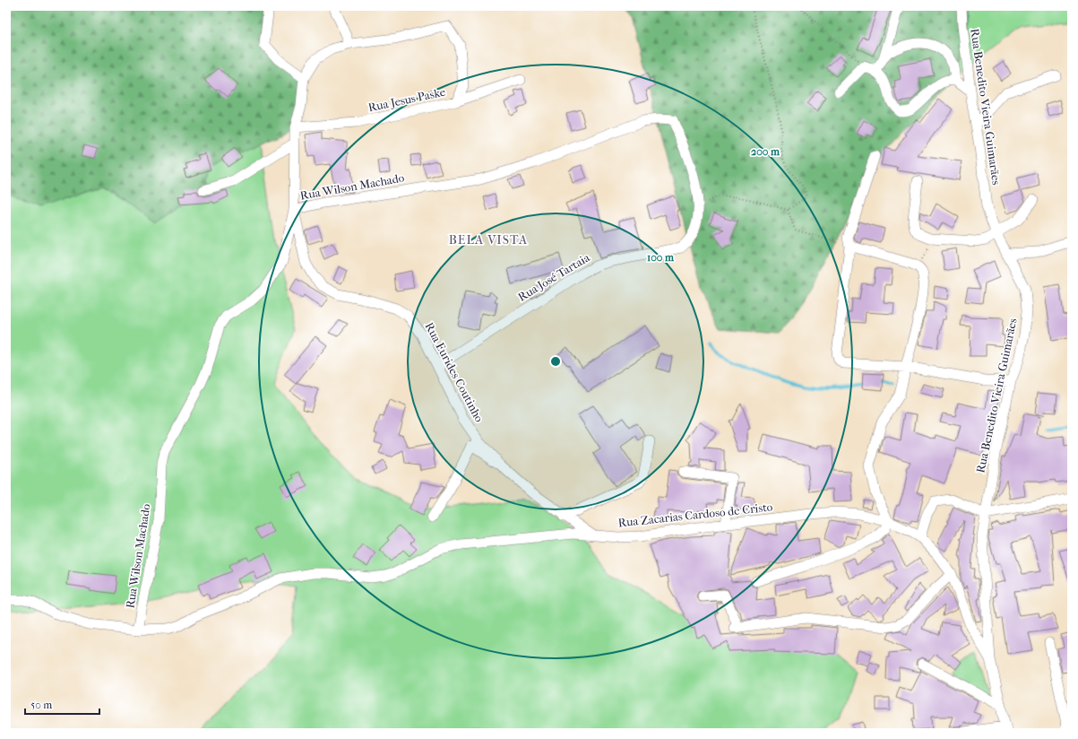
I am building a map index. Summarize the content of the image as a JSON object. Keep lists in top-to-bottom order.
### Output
{
  "streets": {
    "street": [
      "Rua Jesus Paske",
      "Rua Benedito Vieira Guimarães",
      "Rua Wilson Machado",
      "Rua José Tartaia",
      "Rua Eurides Coutinho",
      "Rua Zacarias Cardoso de Cristo"
    ]
  },
  "crossings": [
    ["Rua Jesus Paske", "Rua Eurides Coutinho"],
    ["Rua Benedito Vieira Guimarães", "Rua Zacarias Cardoso de Cristo"],
    ["Rua Wilson Machado", "Rua José Tartaia"],
    ["Rua Wilson Machado", "Rua Eurides Coutinho"],
    ["Rua Wilson Machado", "Rua Zacarias Cardoso de Cristo"],
    ["Rua José Tartaia", "Rua Eurides Coutinho"]
  ],
  "districts": ["BELA VISTA"],
  "scale_bar": "50 m",
  "rings": ["200 m", "100 m"]
}
